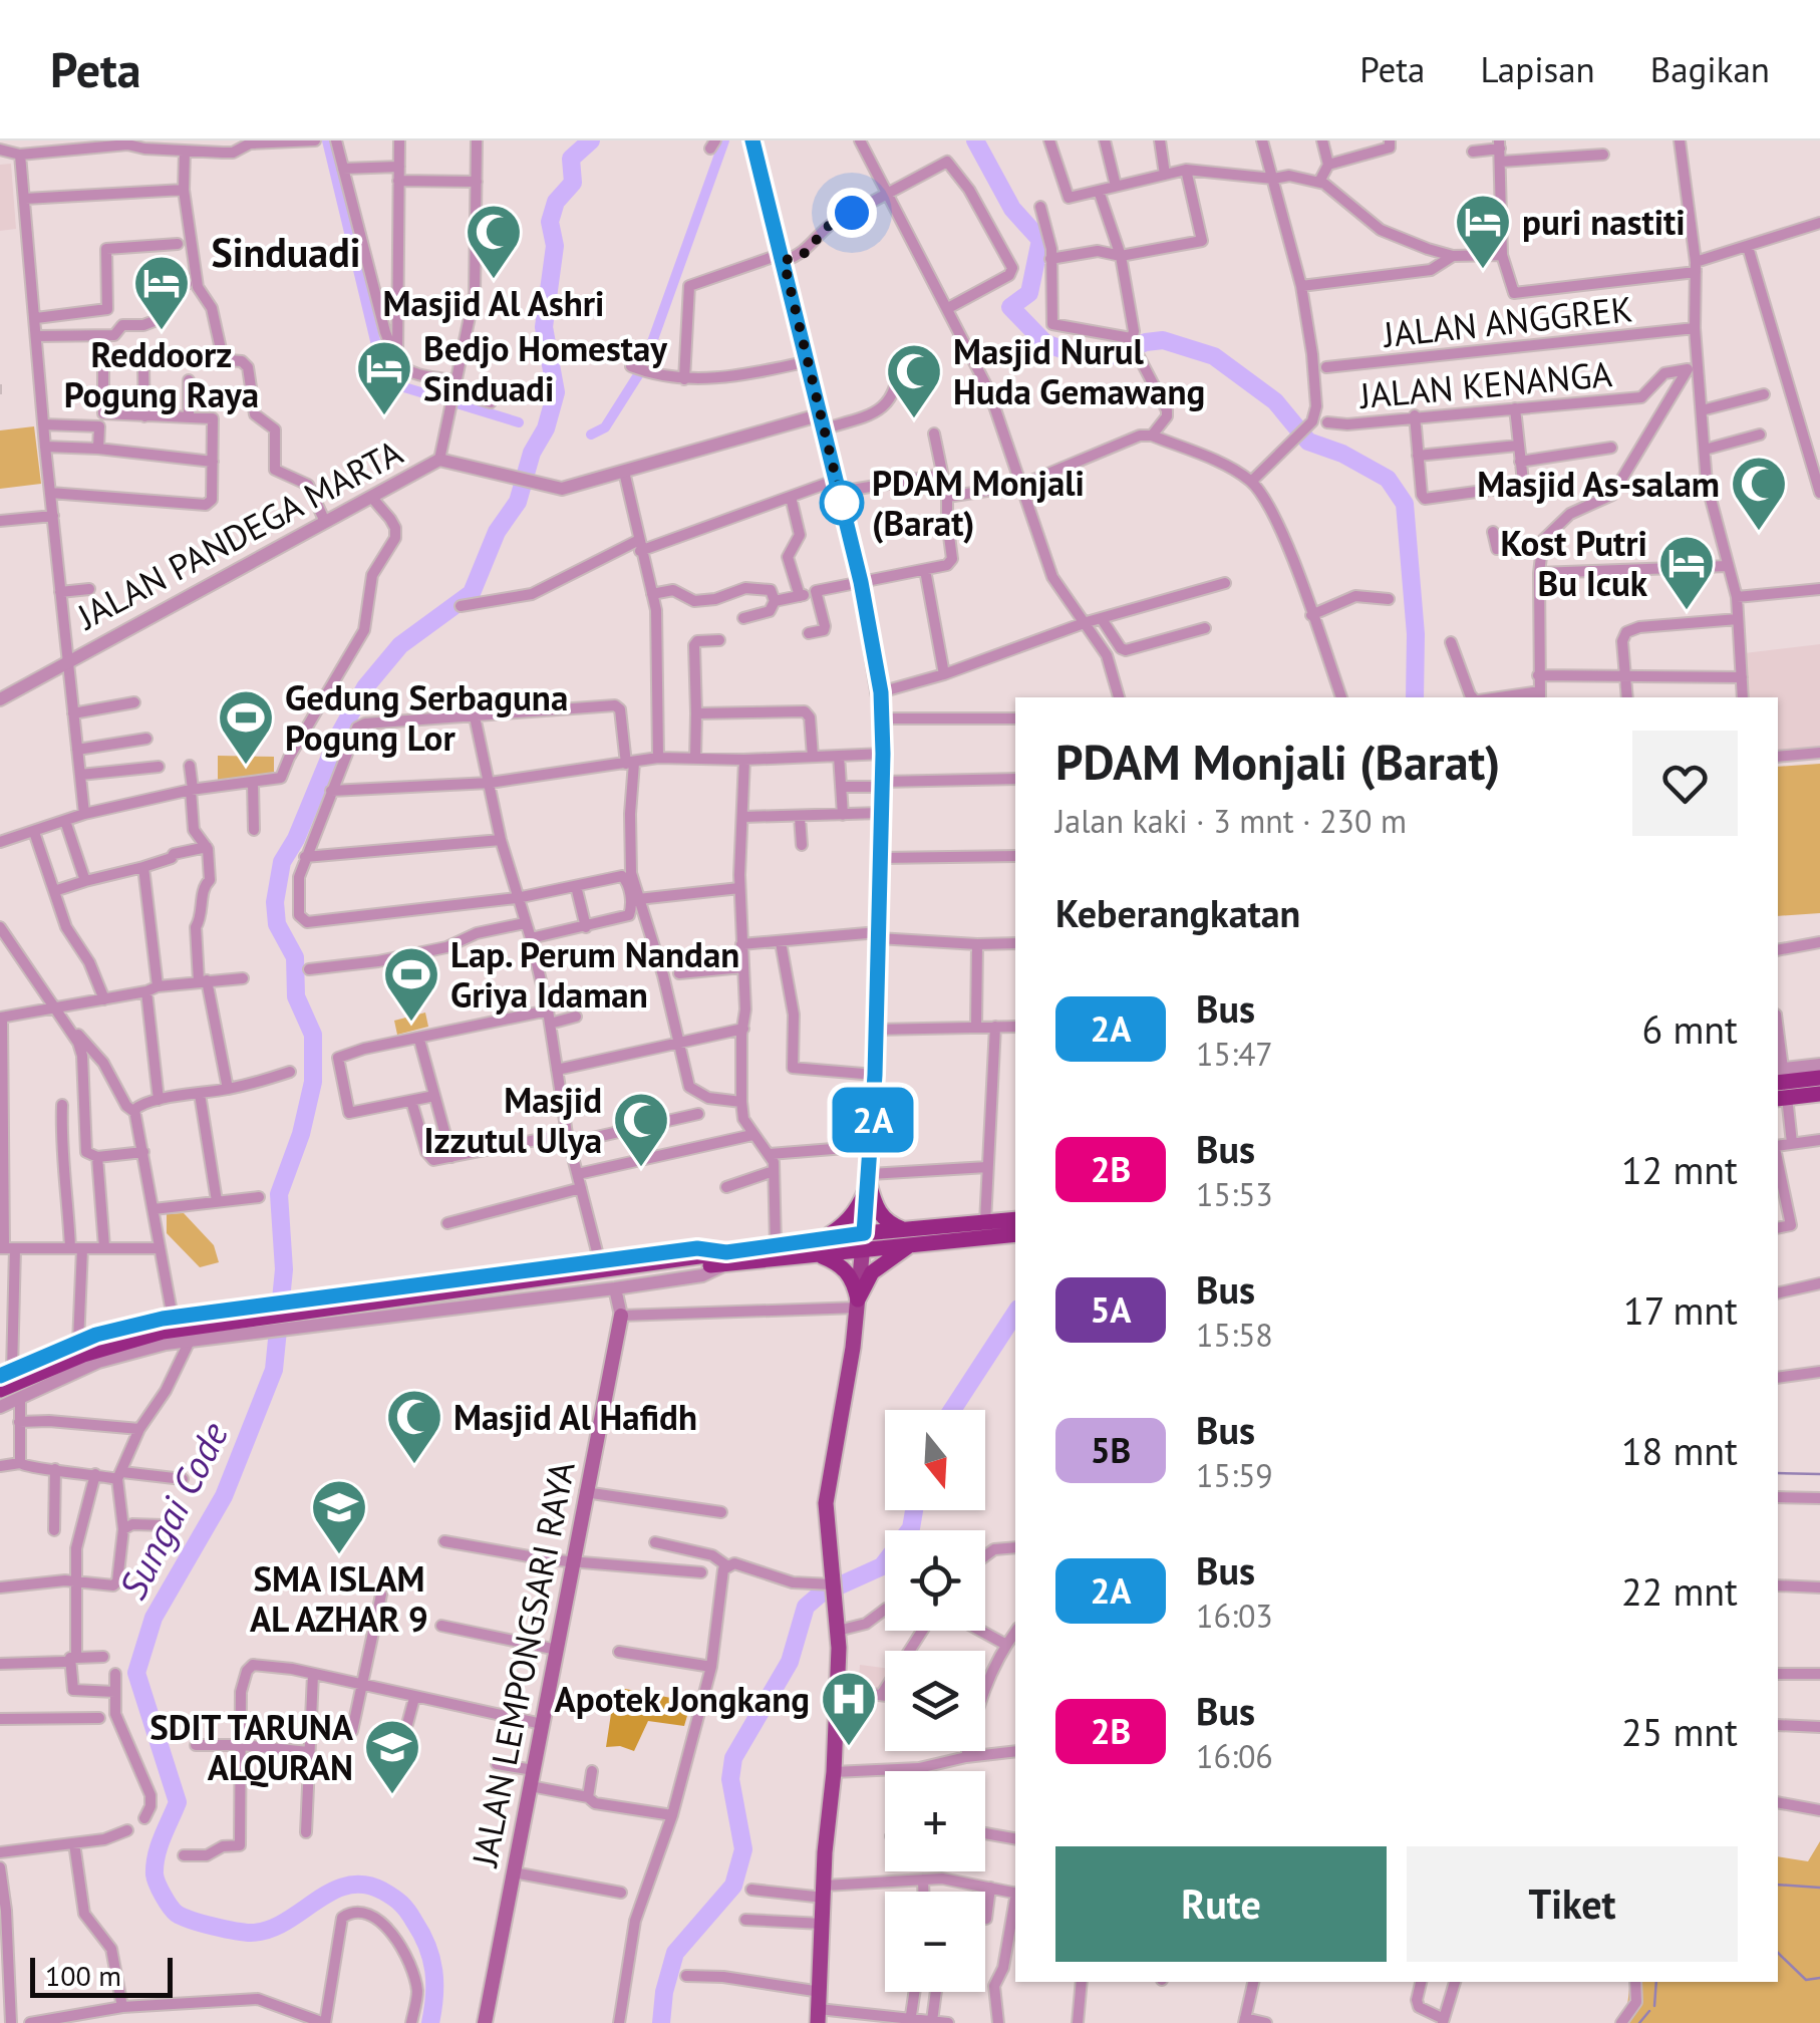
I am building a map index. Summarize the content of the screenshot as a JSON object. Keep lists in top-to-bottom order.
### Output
{
  "streets": {
    "main road": ["JALAN LEMPONGSARI RAYA"],
    "street": ["JALAN ANGGREK", "JALAN KENANGA", "JALAN PANDEGA MARTA"]
  },
  "districts": ["Sinduadi"],
  "water": ["Sungai Code"],
  "places": {
    "hotel": [
      "puri nastiti",
      "Reddoorz Pogung Raya",
      "Bedjo Homestay Sinduadi",
      "Kost Putri Bu Icuk"
    ],
    "mosque": [
      "Masjid Al Ashri",
      "Masjid Nurul Huda Gemawang",
      "Masjid As-salam",
      "Masjid Izzutul Ulya",
      "Masjid Al Hafidh"
    ],
    "other": ["PDAM Monjali (Barat)"],
    "sports": ["Gedung Serbaguna Pogung Lor", "Lap. Perum Nandan Griya Idaman"],
    "school or university": ["SMA ISLAM AL AZHAR 9", "SDIT TARUNA ALQURAN"],
    "hospital": ["Apotek Jongkang"]
  },
  "lines": ["bus line 2A"],
  "scale_bar": "100 m",
  "north": "bottom",
  "page": {
    "header": "Peta",
    "nav": ["Peta", "Lapisan", "Bagikan"],
    "on_map": "2A",
    "heading": [
      ["PDAM Monjali (Barat)", "Jalan kaki · 3 mnt · 230 m"],
      "Keberangkatan"
    ],
    "list": [
      {
        "mark": "2A",
        "name": "Bus",
        "note": "15:47",
        "value": "6 mnt"
      },
      {
        "mark": "2B",
        "name": "Bus",
        "note": "15:53",
        "value": "12 mnt"
      },
      {
        "mark": "5A",
        "name": "Bus",
        "note": "15:58",
        "value": "17 mnt"
      },
      {
        "mark": "5B",
        "name": "Bus",
        "note": "15:59",
        "value": "18 mnt"
      },
      {
        "mark": "2A",
        "name": "Bus",
        "note": "16:03",
        "value": "22 mnt"
      },
      {
        "mark": "2B",
        "name": "Bus",
        "note": "16:06",
        "value": "25 mnt"
      }
    ],
    "map_buttons": ["+", "−"],
    "buttons": ["Rute", "Tiket"],
    "scale": "100 m"
  }
}
